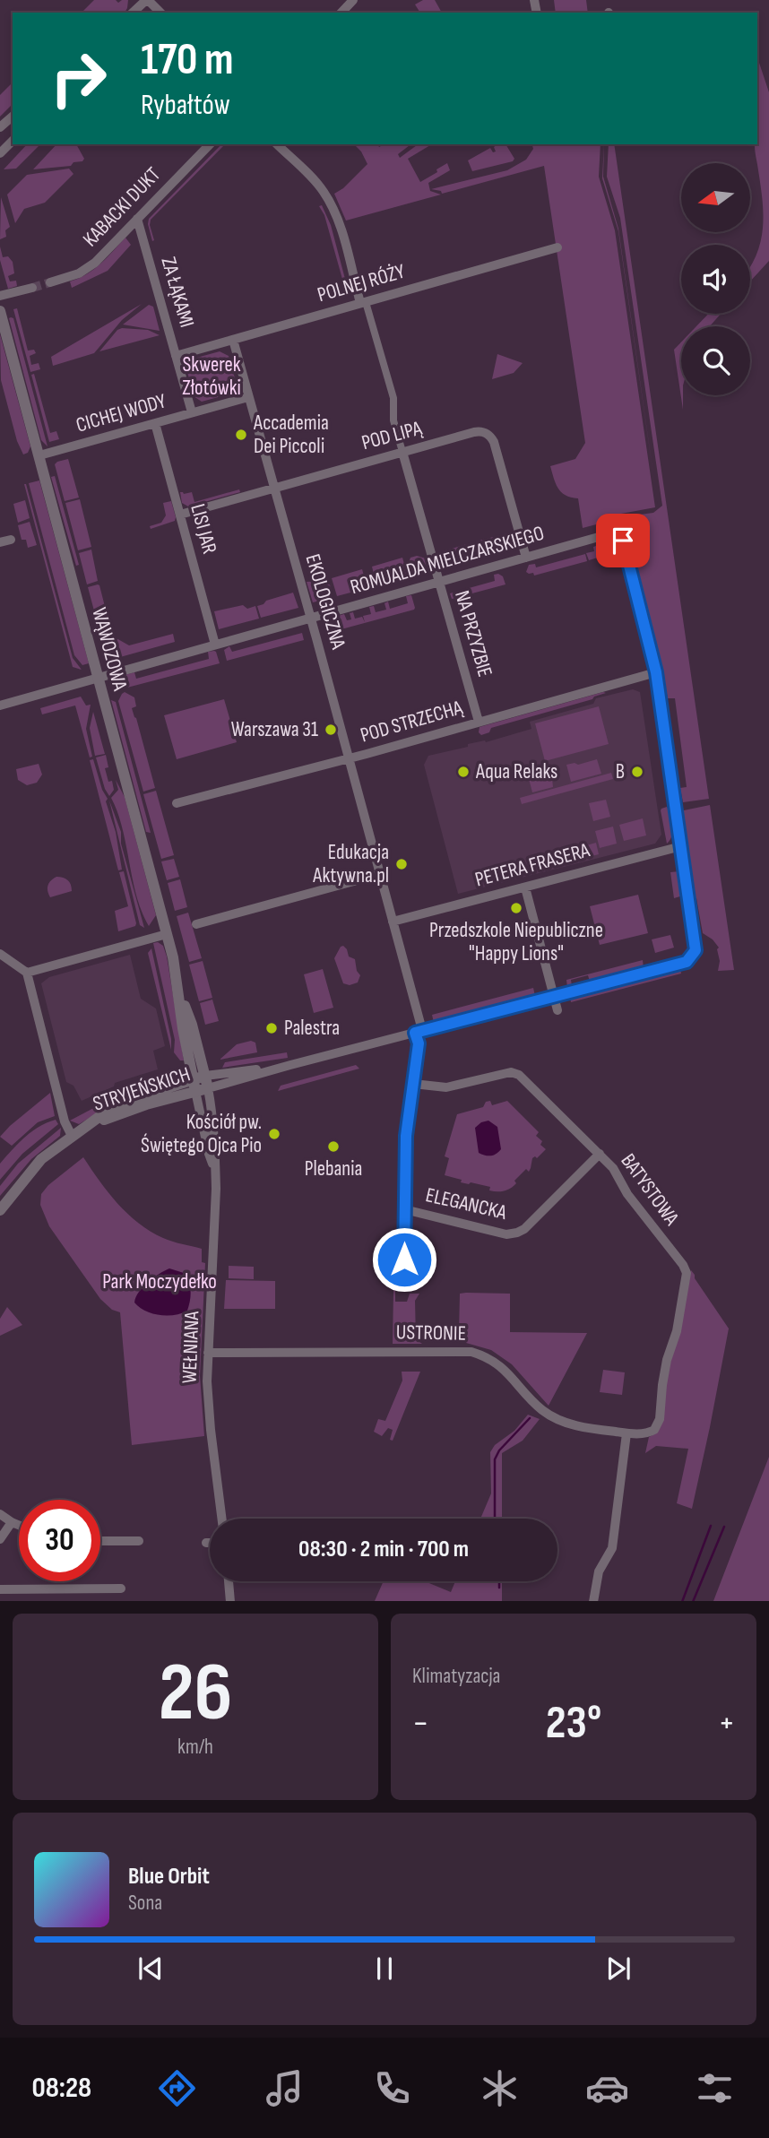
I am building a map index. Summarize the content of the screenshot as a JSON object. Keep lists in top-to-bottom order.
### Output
{
  "streets": {
    "street": [
      "KABACKI DUKT",
      "POLNEJ RÓŻY",
      "ZA ŁĄKAMI",
      "CICHEJ WODY",
      "POD LIPĄ",
      "LISI JAR",
      "ROMUALDA MIELCZARSKIEGO",
      "EKOLOGICZNA",
      "NA PRZYZBIE",
      "WĄWOZOWA",
      "POD STRZECHĄ",
      "PETERA FRASERA",
      "STRYJEŃSKICH",
      "BATYSTOWA",
      "ELEGANCKA",
      "USTRONIE",
      "WEŁNIANA"
    ]
  },
  "crossings": [
    ["KABACKI DUKT", "ZA ŁĄKAMI"],
    ["POLNEJ RÓŻY", "ZA ŁĄKAMI"],
    ["POLNEJ RÓŻY", "EKOLOGICZNA"],
    ["POLNEJ RÓŻY", "NA PRZYZBIE"],
    ["ZA ŁĄKAMI", "CICHEJ WODY"],
    ["CICHEJ WODY", "LISI JAR"],
    ["CICHEJ WODY", "EKOLOGICZNA"],
    ["CICHEJ WODY", "WĄWOZOWA"],
    ["POD LIPĄ", "LISI JAR"],
    ["POD LIPĄ", "ROMUALDA MIELCZARSKIEGO"],
    ["POD LIPĄ", "EKOLOGICZNA"],
    ["POD LIPĄ", "NA PRZYZBIE"],
    ["LISI JAR", "ROMUALDA MIELCZARSKIEGO"],
    ["ROMUALDA MIELCZARSKIEGO", "EKOLOGICZNA"],
    ["ROMUALDA MIELCZARSKIEGO", "NA PRZYZBIE"],
    ["ROMUALDA MIELCZARSKIEGO", "WĄWOZOWA"],
    ["ROMUALDA MIELCZARSKIEGO", "POD STRZECHĄ"],
    ["EKOLOGICZNA", "POD STRZECHĄ"],
    ["EKOLOGICZNA", "PETERA FRASERA"],
    ["EKOLOGICZNA", "BATYSTOWA"],
    ["EKOLOGICZNA", "ELEGANCKA"],
    ["NA PRZYZBIE", "POD STRZECHĄ"],
    ["WĄWOZOWA", "STRYJEŃSKICH"],
    ["WĄWOZOWA", "WEŁNIANA"],
    ["STRYJEŃSKICH", "WEŁNIANA"],
    ["BATYSTOWA", "ELEGANCKA"],
    ["BATYSTOWA", "USTRONIE"],
    ["USTRONIE", "WEŁNIANA"]
  ],
  "parks": ["Skwerek Złotówki", "Park Moczydełko"],
  "places": [
    "Accademia Dei Piccoli",
    "Warszawa 31",
    "Aqua Relaks",
    "B",
    "Edukacja Aktywna.pl",
    "Przedszkole Niepubliczne \"Happy Lions\"",
    "Palestra",
    "Kościół pw. Świętego Ojca Pio",
    "Plebania"
  ],
  "north": "left",
  "page": {
    "turn": ["170 m", "Rybałtów"],
    "limit": "30",
    "trip": "08:30 · 2 min · 700 m",
    "tile": [
      ["26", "km/h"],
      "Klimatyzacja"
    ],
    "heat": ["−", "23°", "+"],
    "song": ["Blue Orbit", "Sona"],
    "tabs": "08:28"
  }
}
